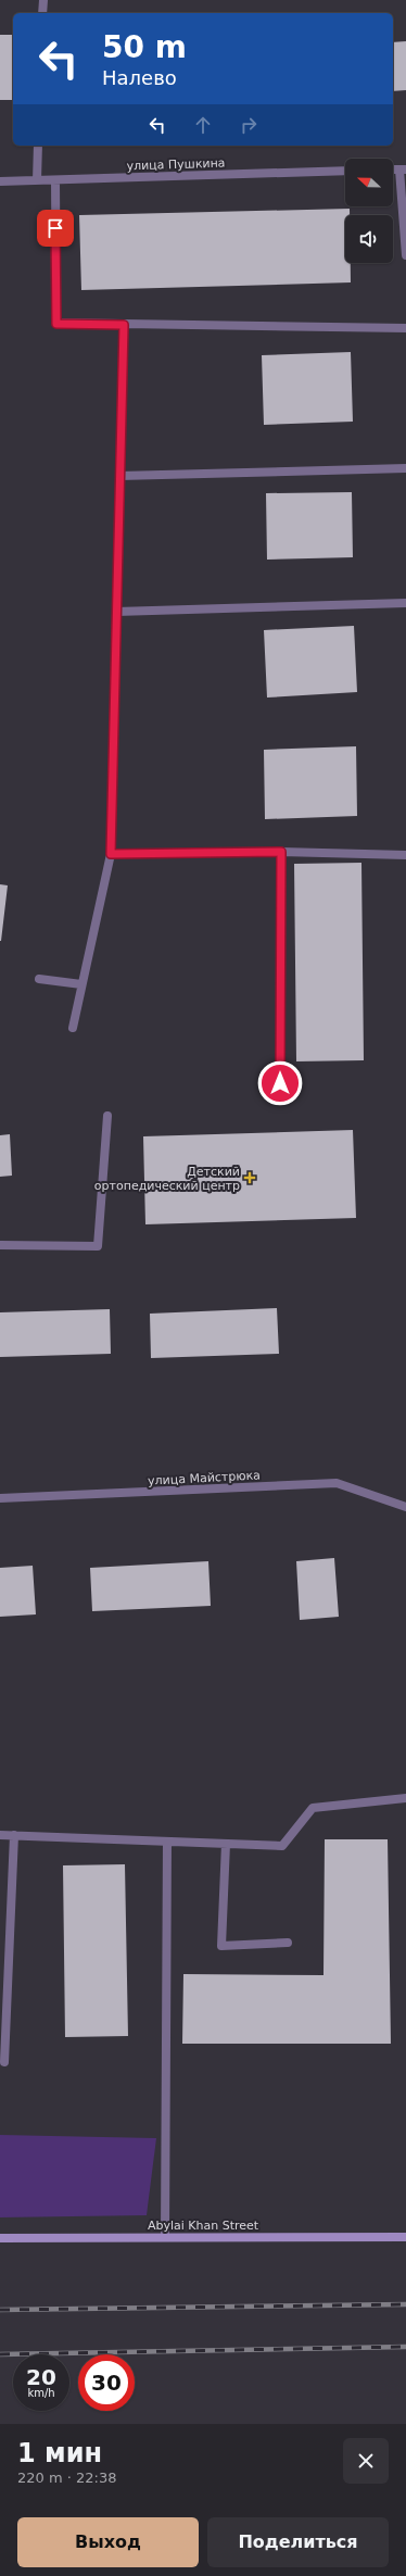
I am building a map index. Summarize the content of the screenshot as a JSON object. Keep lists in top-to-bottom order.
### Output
{
  "streets": {
    "main road": ["Abylai Khan Street"],
    "street": ["улица Пушкина", "улица Майстрюка"]
  },
  "places": {
    "health": ["Детский ортопедический центр"]
  },
  "north": "left",
  "page": {
    "turn": ["50 m", "Налево"],
    "speed": "20 km/h",
    "limit": "30",
    "heading": ["1 мин", "220 m · 22:38"],
    "buttons": ["Выход", "Поделиться"]
  }
}
